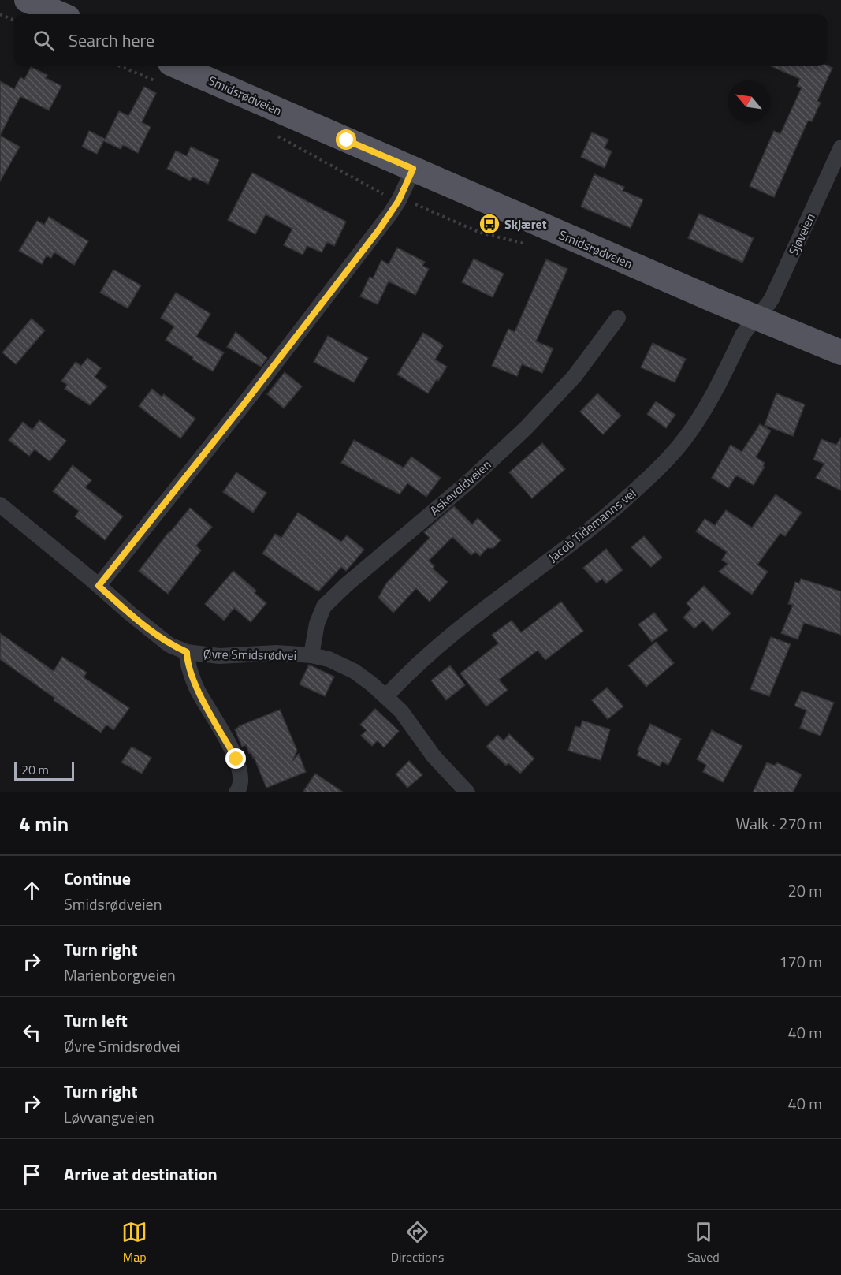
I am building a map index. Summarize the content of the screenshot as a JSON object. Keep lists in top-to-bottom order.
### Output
{
  "streets": {
    "main road": ["Smidsrødveien"],
    "street": [
      "Sjøveien",
      "Askevoldveien",
      "Jacob Tidemanns vei",
      "Øvre Smidsrødvei"
    ]
  },
  "crossings": [
    ["Smidsrødveien", "Sjøveien"],
    ["Smidsrødveien", "Jacob Tidemanns vei"],
    ["Sjøveien", "Jacob Tidemanns vei"],
    ["Askevoldveien", "Øvre Smidsrødvei"],
    ["Jacob Tidemanns vei", "Øvre Smidsrødvei"]
  ],
  "places": {
    "bus stop": ["Skjæret"]
  },
  "scale_bar": "20 m",
  "north": "top left",
  "page": {
    "search": "Search here",
    "scale": "20 m",
    "heading": ["4 min", "Walk · 270 m"],
    "list": [
      ["Continue", "Smidsrødveien", "20 m"],
      ["Turn right", "Marienborgveien", "170 m"],
      ["Turn left", "Øvre Smidsrødvei", "40 m"],
      ["Turn right", "Løvvangveien", "40 m"],
      "Arrive at destination"
    ],
    "nav": ["Map", "Directions", "Saved"]
  }
}
